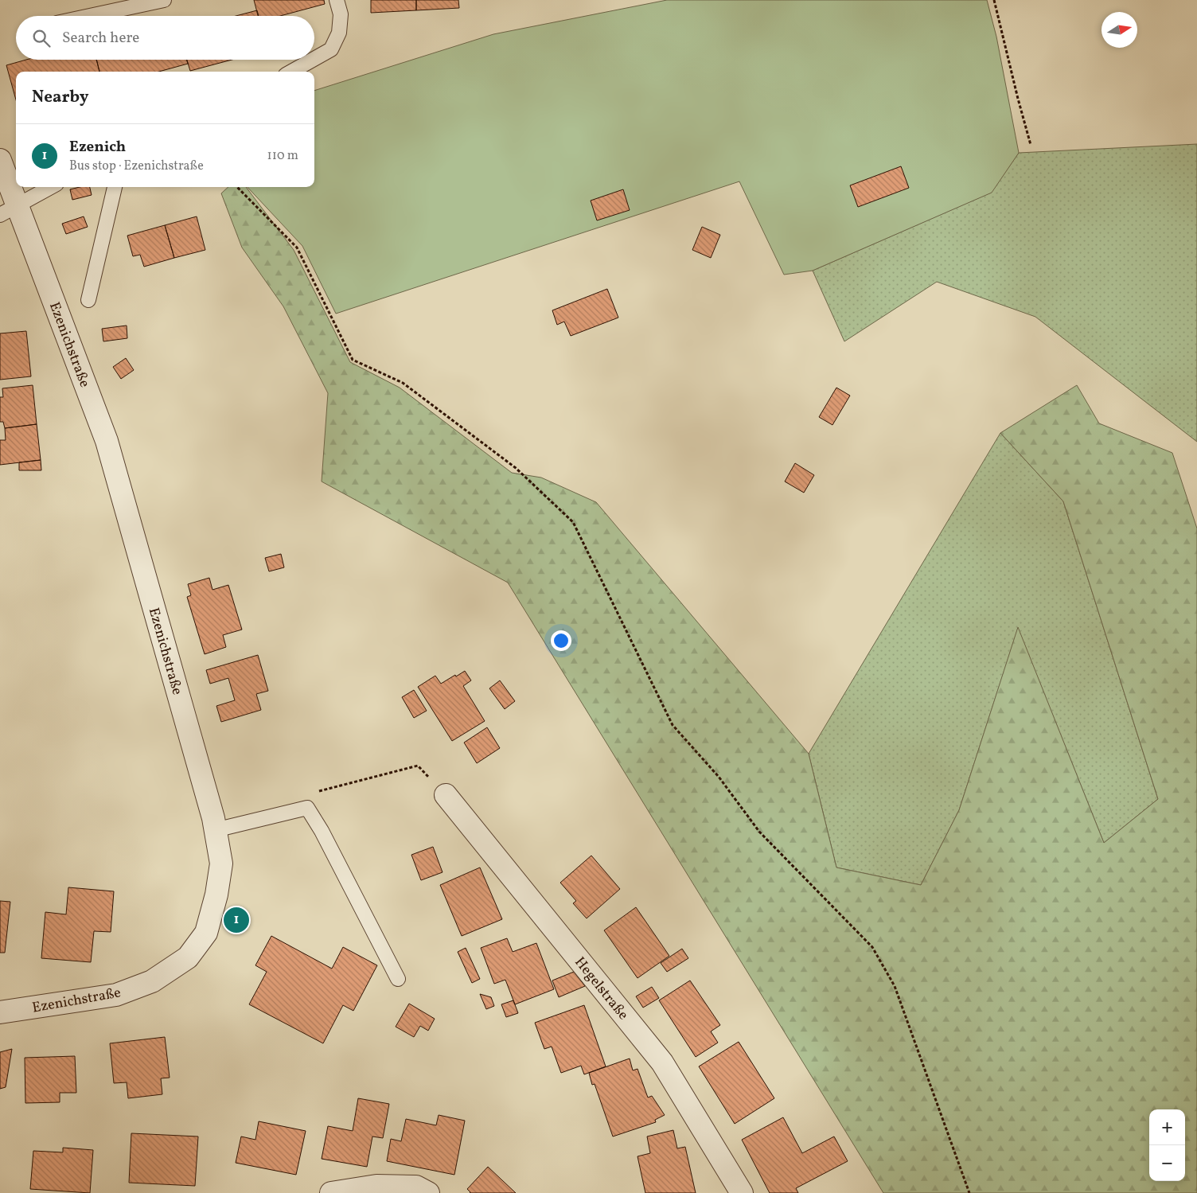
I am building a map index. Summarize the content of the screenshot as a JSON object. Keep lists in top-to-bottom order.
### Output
{
  "streets": {
    "street": ["Ezenichstraße", "Hegelstraße"]
  },
  "north": "right",
  "page": {
    "search": "Search here",
    "heading": "Nearby",
    "list": [
      {
        "mark": "1",
        "name": "Ezenich",
        "note": "Bus stop · Ezenichstraße",
        "value": "110 m"
      }
    ],
    "pins": "1",
    "map_buttons": ["+", "−"]
  }
}
